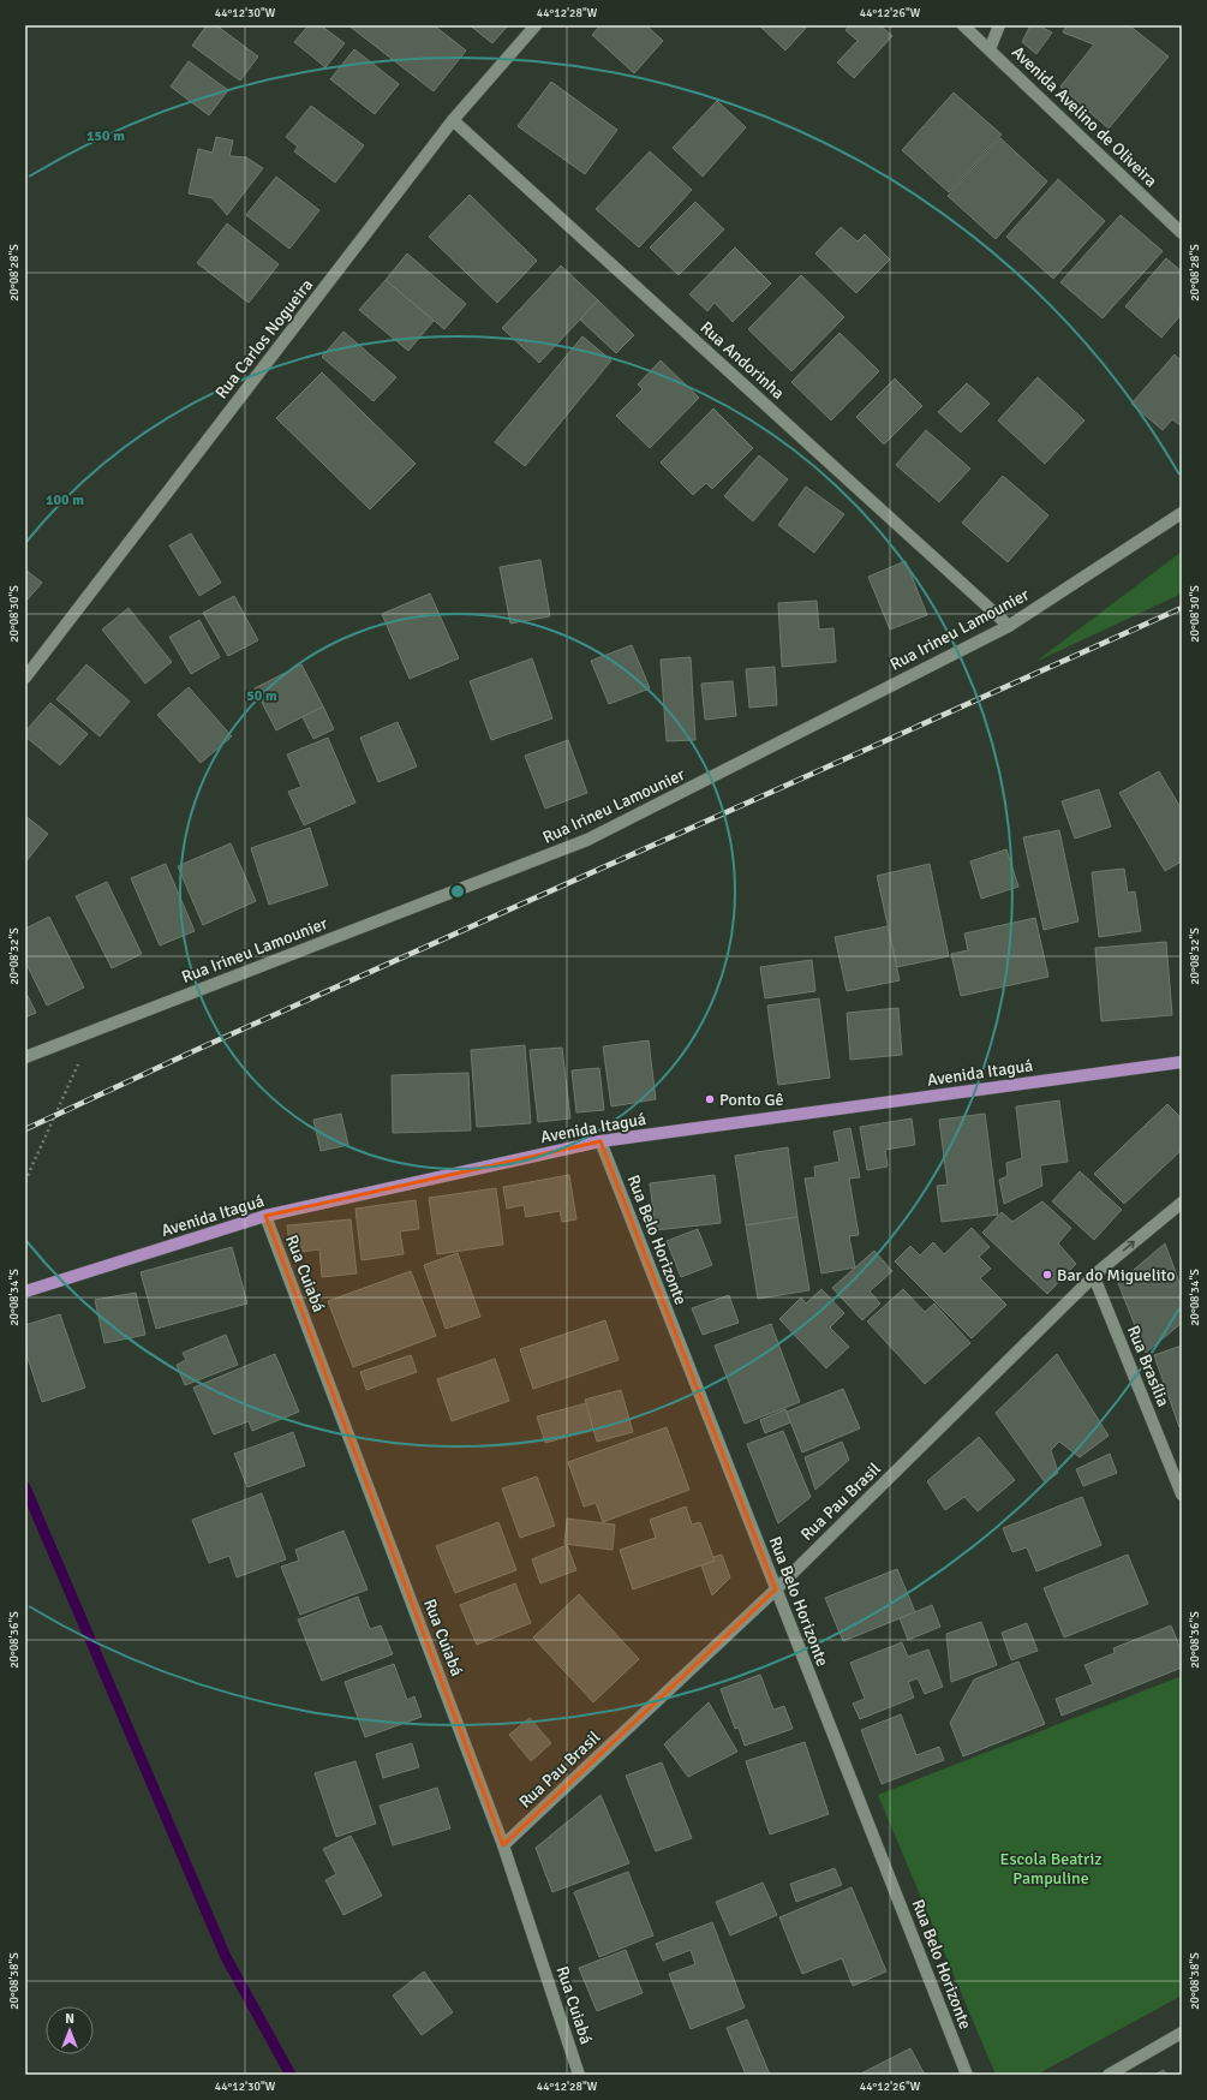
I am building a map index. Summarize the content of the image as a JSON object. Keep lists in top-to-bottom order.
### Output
{
  "streets": {
    "main road": ["Avenida Itaguá"],
    "street": [
      "Avenida Avelino de Oliveira",
      "Rua Carlos Nogueira",
      "Rua Andorinha",
      "Rua Irineu Lamounier",
      "Rua Belo Horizonte",
      "Rua Cuiabá",
      "Rua Brasília",
      "Rua Pau Brasil"
    ]
  },
  "crossings": [
    ["Rua Carlos Nogueira", "Rua Andorinha"],
    ["Rua Andorinha", "Rua Irineu Lamounier"],
    ["Avenida Itaguá", "Rua Belo Horizonte"],
    ["Avenida Itaguá", "Rua Cuiabá"],
    ["Rua Belo Horizonte", "Rua Pau Brasil"],
    ["Rua Cuiabá", "Rua Pau Brasil"],
    ["Rua Brasília", "Rua Pau Brasil"]
  ],
  "parks": ["Escola Beatriz Pampuline"],
  "places": ["Ponto Gê", "Bar do Miguelito"],
  "north": "top",
  "coordinates": [
    "44°12'30\"W",
    "44°12'28\"W",
    "44°12'26\"W",
    "20°08'28\"S",
    "20°08'30\"S",
    "20°08'32\"S",
    "20°08'34\"S",
    "20°08'36\"S",
    "20°08'38\"S"
  ],
  "rings": ["150 m", "100 m", "50 m"]
}
